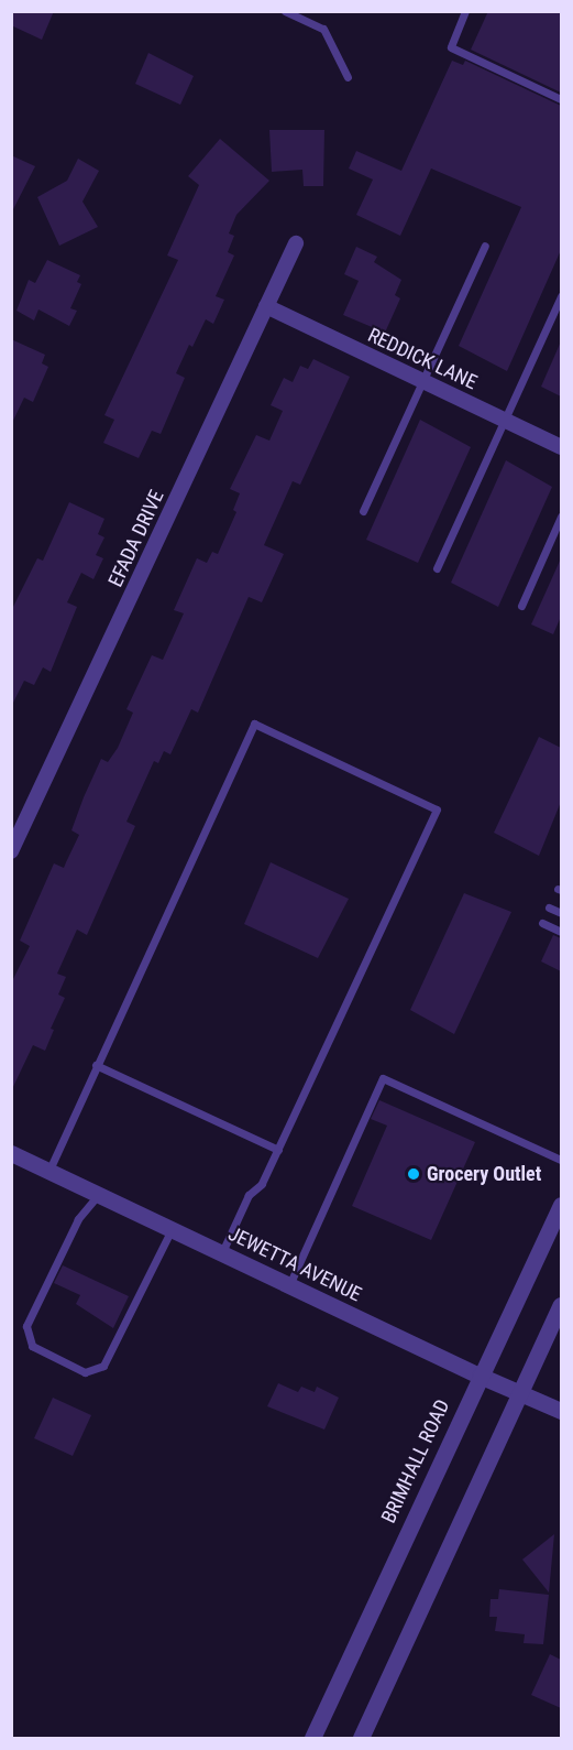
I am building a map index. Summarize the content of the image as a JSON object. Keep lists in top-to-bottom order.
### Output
{
  "streets": {
    "street": [
      "REDDICK LANE",
      "EFADA DRIVE",
      "JEWETTA AVENUE",
      "BRIMHALL ROAD"
    ]
  },
  "crossings": [
    ["REDDICK LANE", "EFADA DRIVE"],
    ["JEWETTA AVENUE", "BRIMHALL ROAD"]
  ],
  "places": ["Grocery Outlet"]
}
